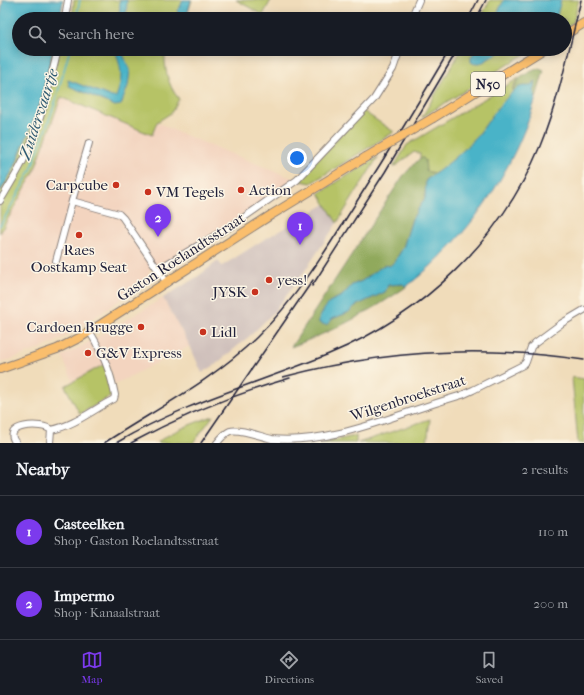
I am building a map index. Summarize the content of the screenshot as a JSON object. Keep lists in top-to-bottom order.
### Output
{
  "streets": {
    "main road": ["N50", "Gaston Roelandtsstraat"],
    "street": ["Wilgenbroekstraat"]
  },
  "water": ["Zuidervaartje"],
  "places": [
    "Carpcube",
    "Action",
    "VM Tegels",
    "Raes Oostkamp Seat",
    "yess!",
    "JYSK",
    "Cardoen Brugge",
    "Lidl",
    "G&V Express"
  ],
  "page": {
    "search": "Search here",
    "pins": ["2", "1"],
    "heading": ["Nearby", "2 results"],
    "list": [
      {
        "mark": "1",
        "name": "Casteelken",
        "note": "Shop · Gaston Roelandtsstraat",
        "value": "110 m"
      },
      {
        "mark": "2",
        "name": "Impermo",
        "note": "Shop · Kanaalstraat",
        "value": "200 m"
      }
    ],
    "nav": ["Map", "Directions", "Saved"]
  }
}
